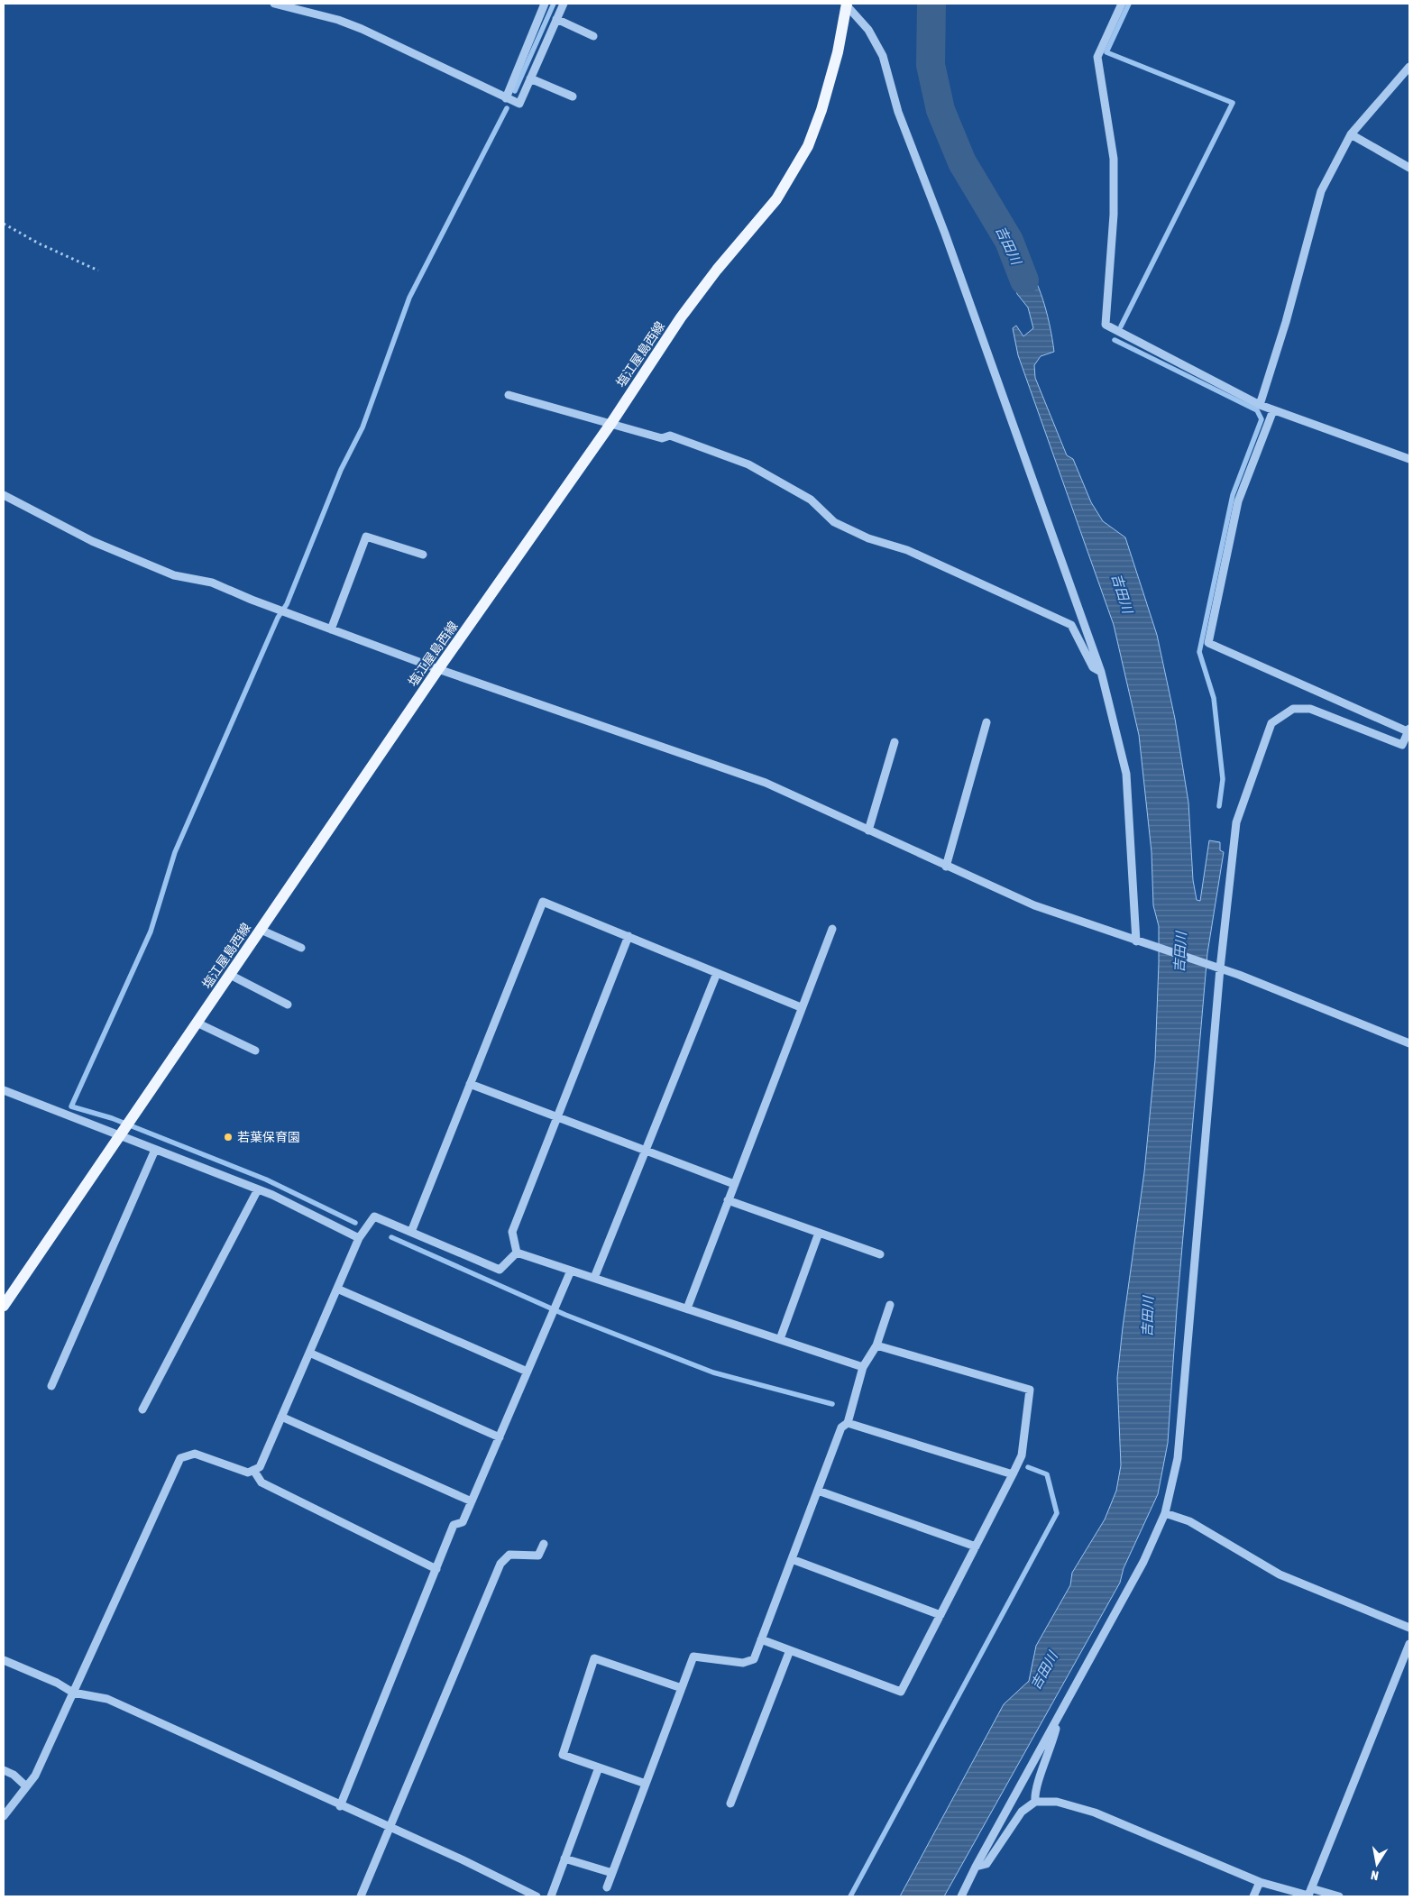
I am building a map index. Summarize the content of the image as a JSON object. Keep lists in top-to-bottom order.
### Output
{
  "streets": {
    "main road": ["塩江屋島西線"]
  },
  "water": ["吉田川"],
  "places": ["若葉保育園"],
  "north": "bottom"
}
